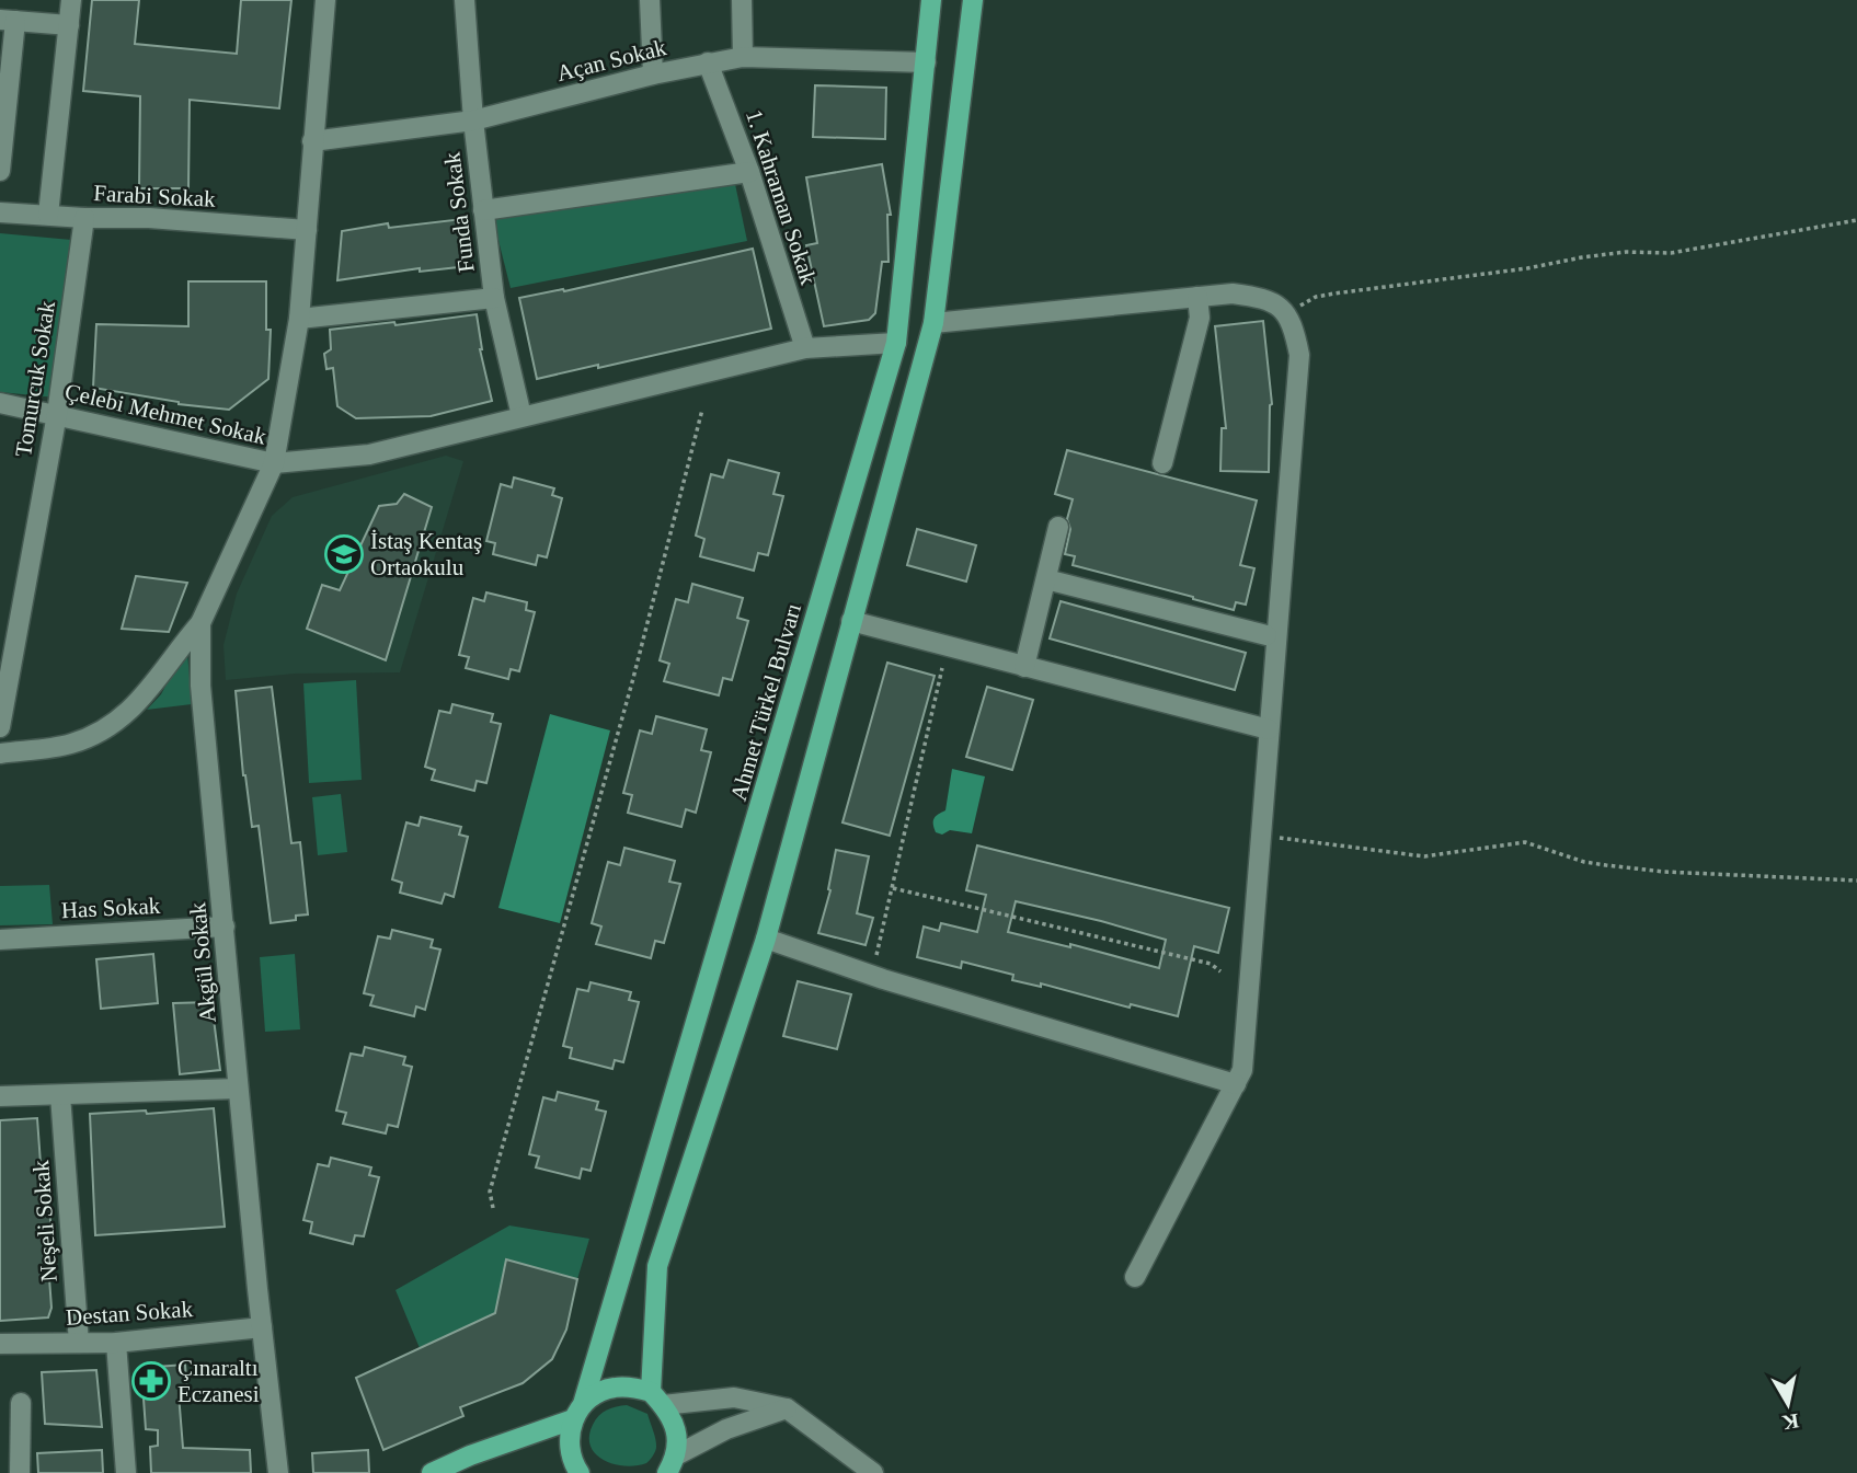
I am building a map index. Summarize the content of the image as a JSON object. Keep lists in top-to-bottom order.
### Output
{
  "streets": {
    "main road": ["Ahmet Türkel Bulvarı"],
    "street": [
      "Açan Sokak",
      "Farabi Sokak",
      "1. Kahraman Sokak",
      "Funda Sokak",
      "Tomurcuk Sokak",
      "Çelebi Mehmet Sokak",
      "Has Sokak",
      "Akgül Sokak",
      "Neşeli Sokak",
      "Destan Sokak"
    ]
  },
  "crossings": [
    ["Açan Sokak", "1. Kahraman Sokak"],
    ["Açan Sokak", "Funda Sokak"],
    ["Açan Sokak", "Ahmet Türkel Bulvarı"],
    ["Açan Sokak", "Akgül Sokak"],
    ["Farabi Sokak", "Tomurcuk Sokak"],
    ["Farabi Sokak", "Akgül Sokak"],
    ["1. Kahraman Sokak", "Çelebi Mehmet Sokak"],
    ["Funda Sokak", "Çelebi Mehmet Sokak"],
    ["Tomurcuk Sokak", "Çelebi Mehmet Sokak"],
    ["Çelebi Mehmet Sokak", "Ahmet Türkel Bulvarı"],
    ["Çelebi Mehmet Sokak", "Akgül Sokak"],
    ["Has Sokak", "Akgül Sokak"],
    ["Akgül Sokak", "Destan Sokak"],
    ["Neşeli Sokak", "Destan Sokak"]
  ],
  "places": {
    "school or university": ["İstaş Kentaş Ortaokulu"],
    "pharmacy": ["Çınaraltı Eczanesi"]
  },
  "north": "bottom"
}
